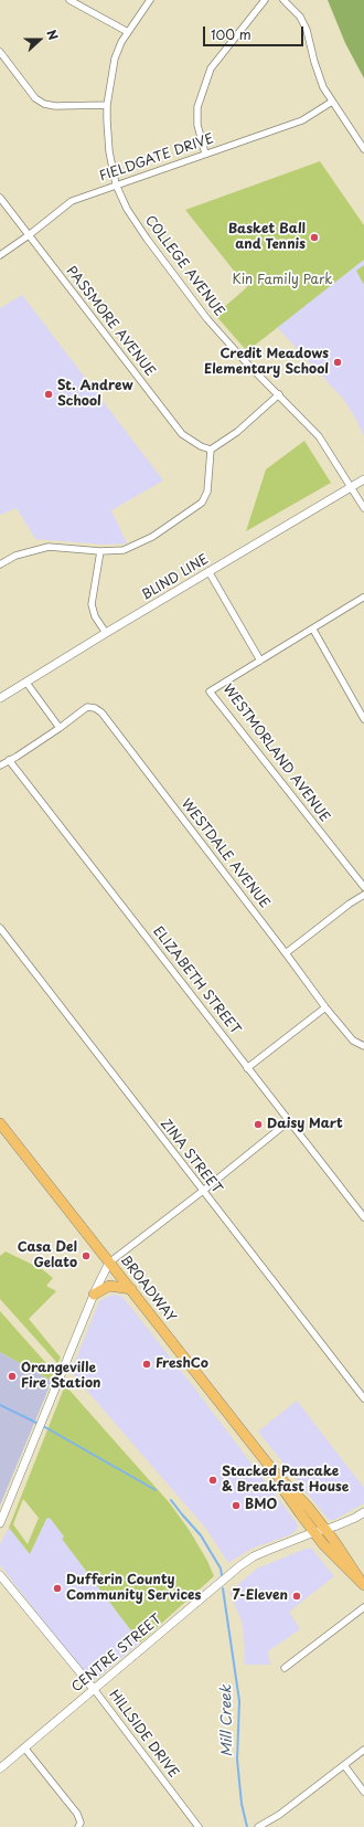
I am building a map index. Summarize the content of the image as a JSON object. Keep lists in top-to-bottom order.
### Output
{
  "streets": {
    "main road": ["BROADWAY"],
    "street": [
      "FIELDGATE DRIVE",
      "COLLEGE AVENUE",
      "PASSMORE AVENUE",
      "BLIND LINE",
      "WESTMORLAND AVENUE",
      "WESTDALE AVENUE",
      "ELIZABETH STREET",
      "ZINA STREET",
      "CENTRE STREET",
      "HILLSIDE DRIVE"
    ]
  },
  "crossings": [
    ["FIELDGATE DRIVE", "COLLEGE AVENUE"],
    ["FIELDGATE DRIVE", "PASSMORE AVENUE"],
    ["COLLEGE AVENUE", "BLIND LINE"],
    ["BROADWAY", "CENTRE STREET"],
    ["CENTRE STREET", "HILLSIDE DRIVE"]
  ],
  "water": ["Mill Creek"],
  "parks": ["Kin Family Park"],
  "places": [
    "Basket Ball and Tennis",
    "Credit Meadows Elementary School",
    "St. Andrew School",
    "Daisy Mart",
    "Casa Del Gelato",
    "FreshCo",
    "Orangeville Fire Station",
    "Stacked Pancake & Breakfast House",
    "BMO",
    "Dufferin County Community Services",
    "7-Eleven"
  ],
  "scale_bar": "100 m",
  "north": "right"
}
